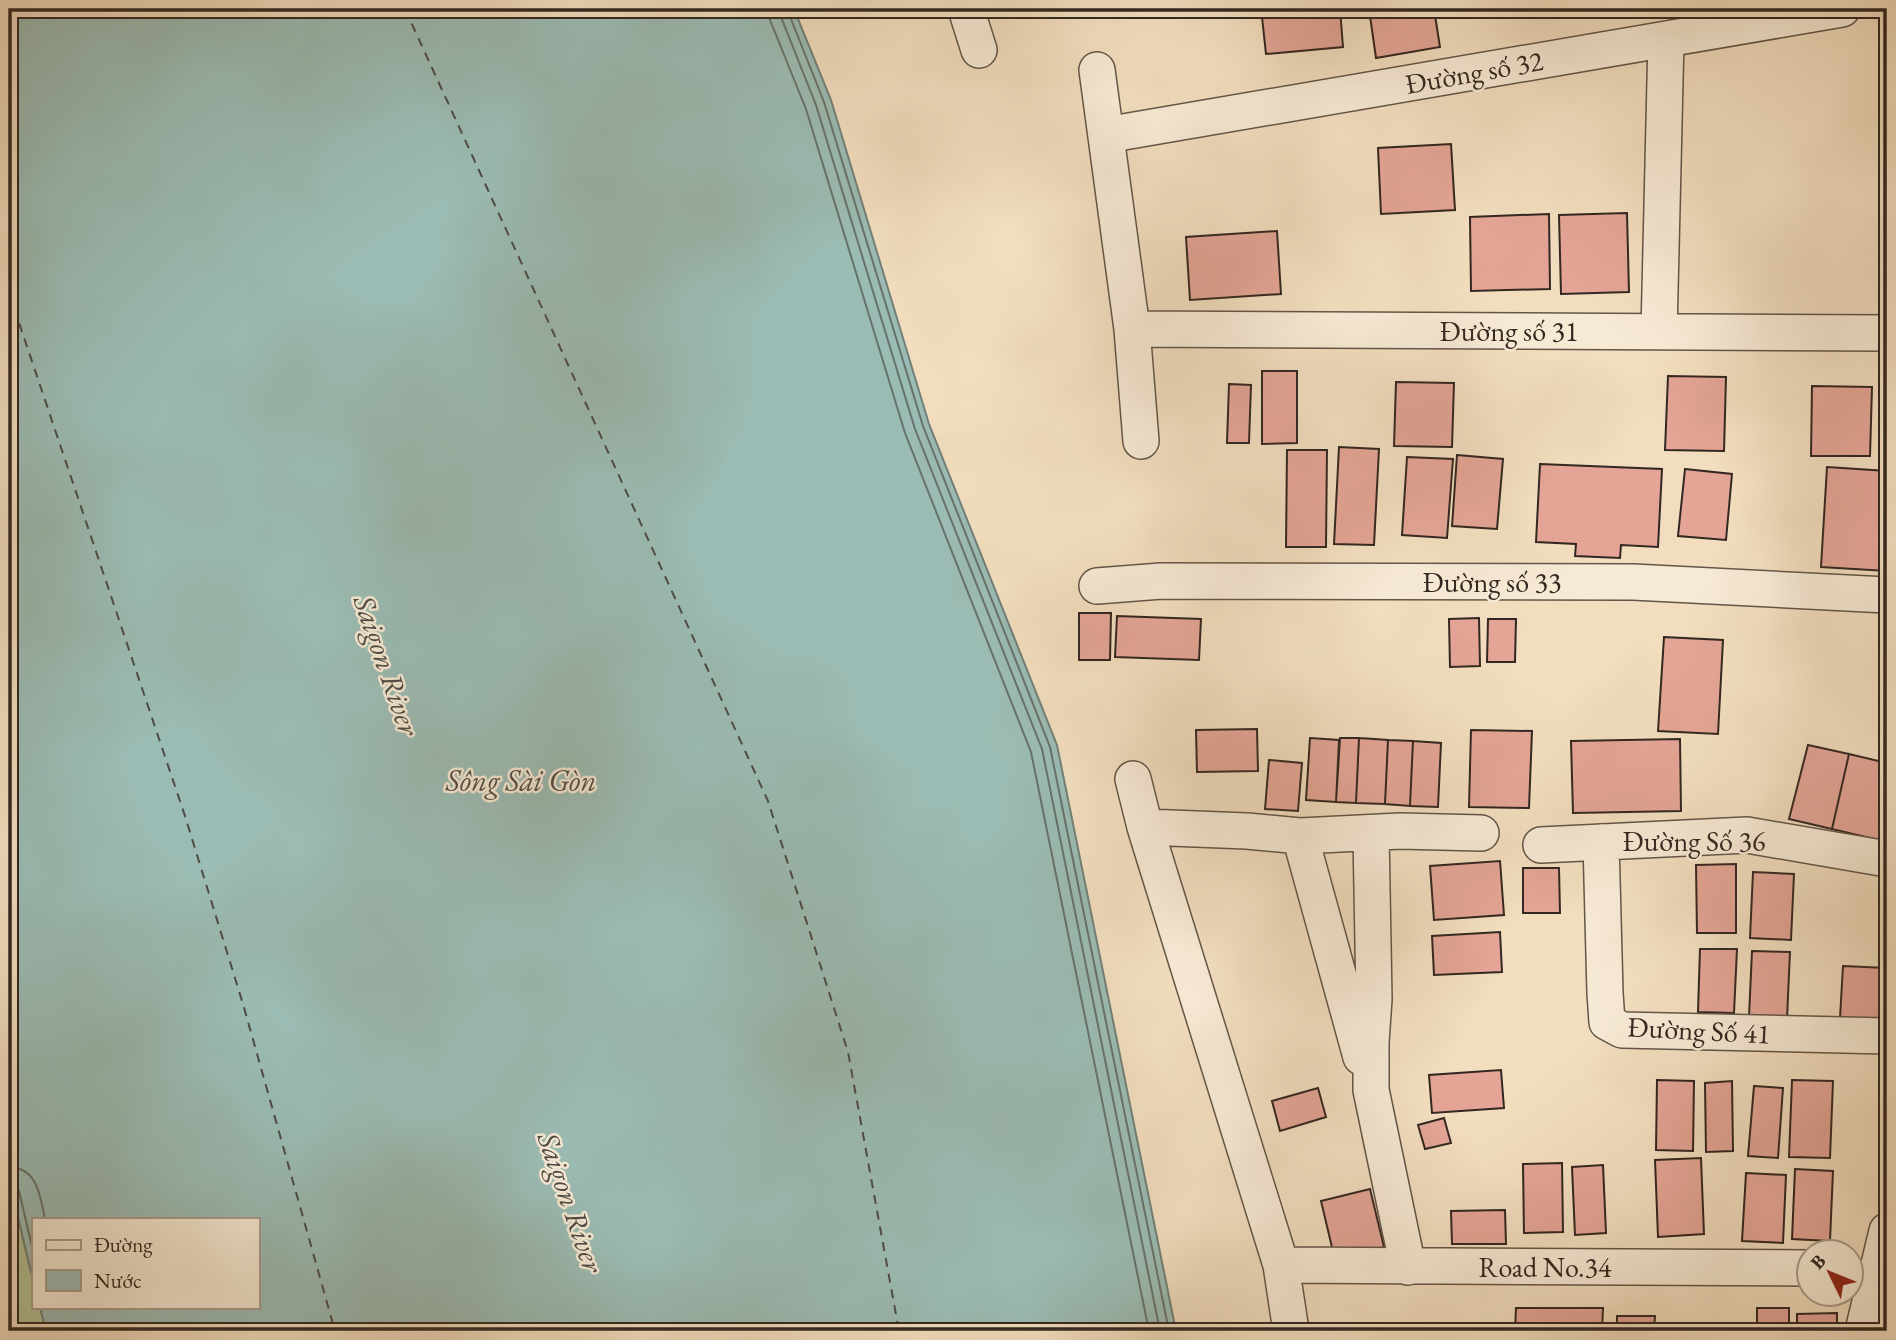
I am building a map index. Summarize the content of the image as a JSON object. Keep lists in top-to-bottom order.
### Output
{
  "streets": {
    "street": [
      "Đường số 32",
      "Đường số 31",
      "Đường số 33",
      "Đường Số 36",
      "Đường Số 41",
      "Road No.34"
    ]
  },
  "crossings": [
    ["Đường Số 36", "Đường Số 41"]
  ],
  "water": ["Saigon River", "Sông Sài Gòn"],
  "legend": ["Đường", "Nước"],
  "north": "top left"
}
